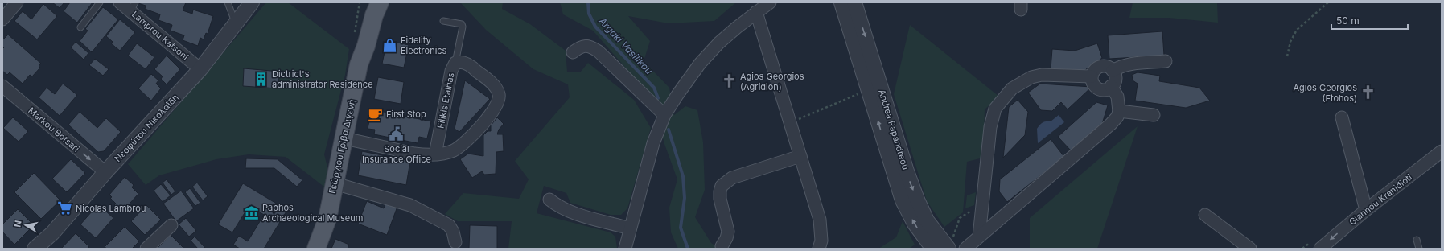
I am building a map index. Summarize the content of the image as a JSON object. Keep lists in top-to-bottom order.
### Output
{
  "streets": {
    "main road": ["Γεώργιου Γρίβα Διγενή"],
    "street": [
      "Lamprou Katsoni",
      "Filikis Etairias",
      "Νεοφύτου Νικολαΐδη",
      "Markou Botsari",
      "Andrea Papandreou",
      "Giannou Kranidioti"
    ]
  },
  "crossings": [
    ["Lamprou Katsoni", "Νεοφύτου Νικολαΐδη"],
    ["Filikis Etairias", "Γεώργιου Γρίβα Διγενή"],
    ["Νεοφύτου Νικολαΐδη", "Markou Botsari"]
  ],
  "one_way": ["Markou Botsari", "Giannou Kranidioti"],
  "water": ["Argaki Vasilikou"],
  "places": {
    "shop": ["Fidelity Electronics"],
    "building": ["Dictrict's administrator Residence"],
    "church": ["Agios Georgios (Agridion)", "Agios Georgios (Ftohos)"],
    "cafe": ["First Stop"],
    "public building": ["Social Insurance Office"],
    "supermarket": ["Nicolas Lambrou"],
    "museum": ["Paphos Archaeological Museum"]
  },
  "scale_bar": "50 m",
  "north": "left"
}
